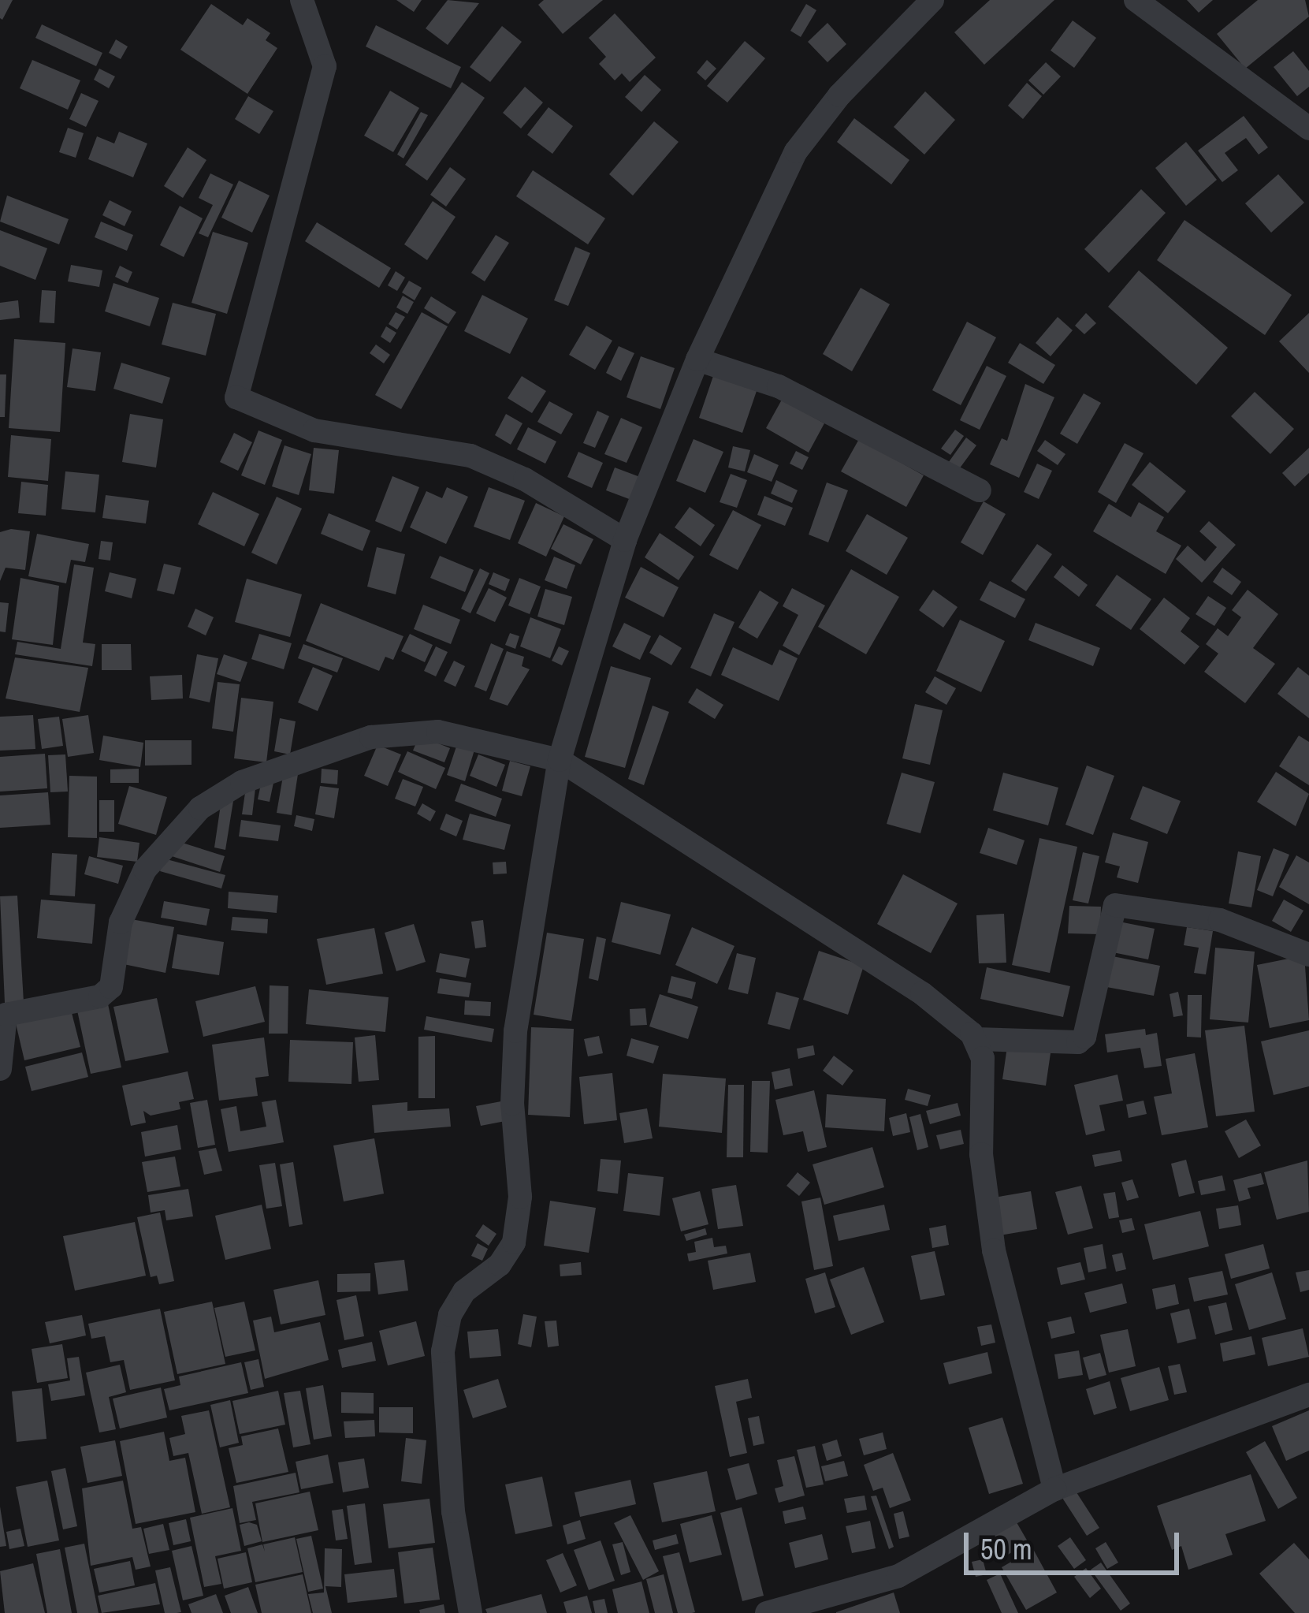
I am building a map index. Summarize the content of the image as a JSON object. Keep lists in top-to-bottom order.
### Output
{
  "scale_bar": "50 m"
}
